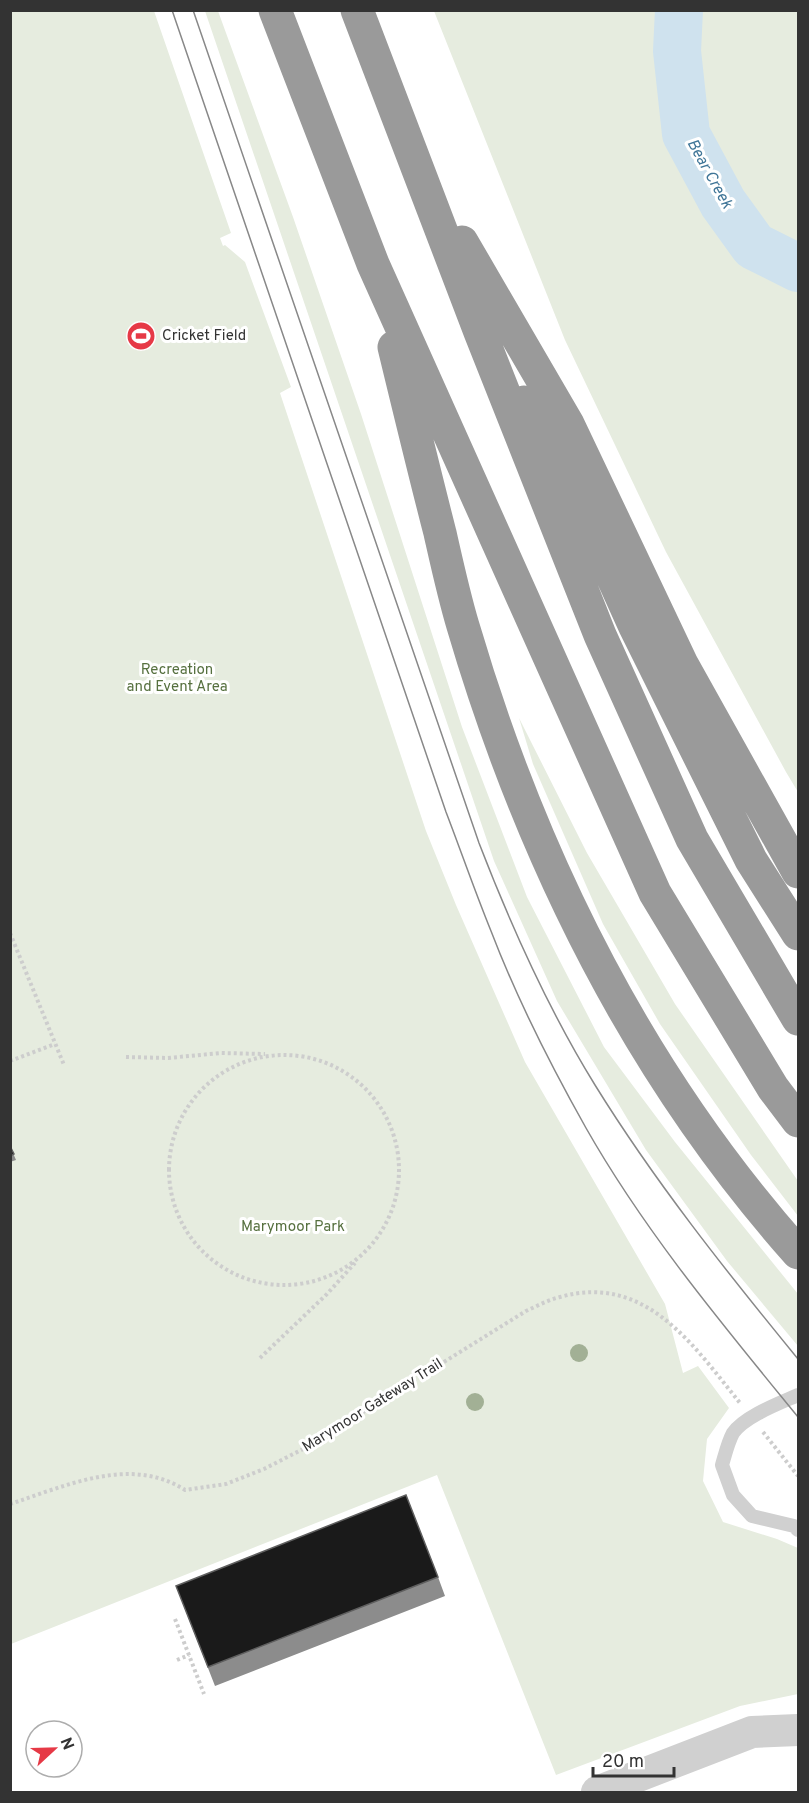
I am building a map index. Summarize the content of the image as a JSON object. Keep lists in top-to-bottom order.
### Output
{
  "streets": {
    "path": ["Marymoor Gateway Trail"]
  },
  "water": ["Bear Creek"],
  "parks": ["Recreation and Event Area", "Marymoor Park"],
  "places": {
    "sports": ["Cricket Field"]
  },
  "scale_bar": "20 m",
  "north": "right"
}
